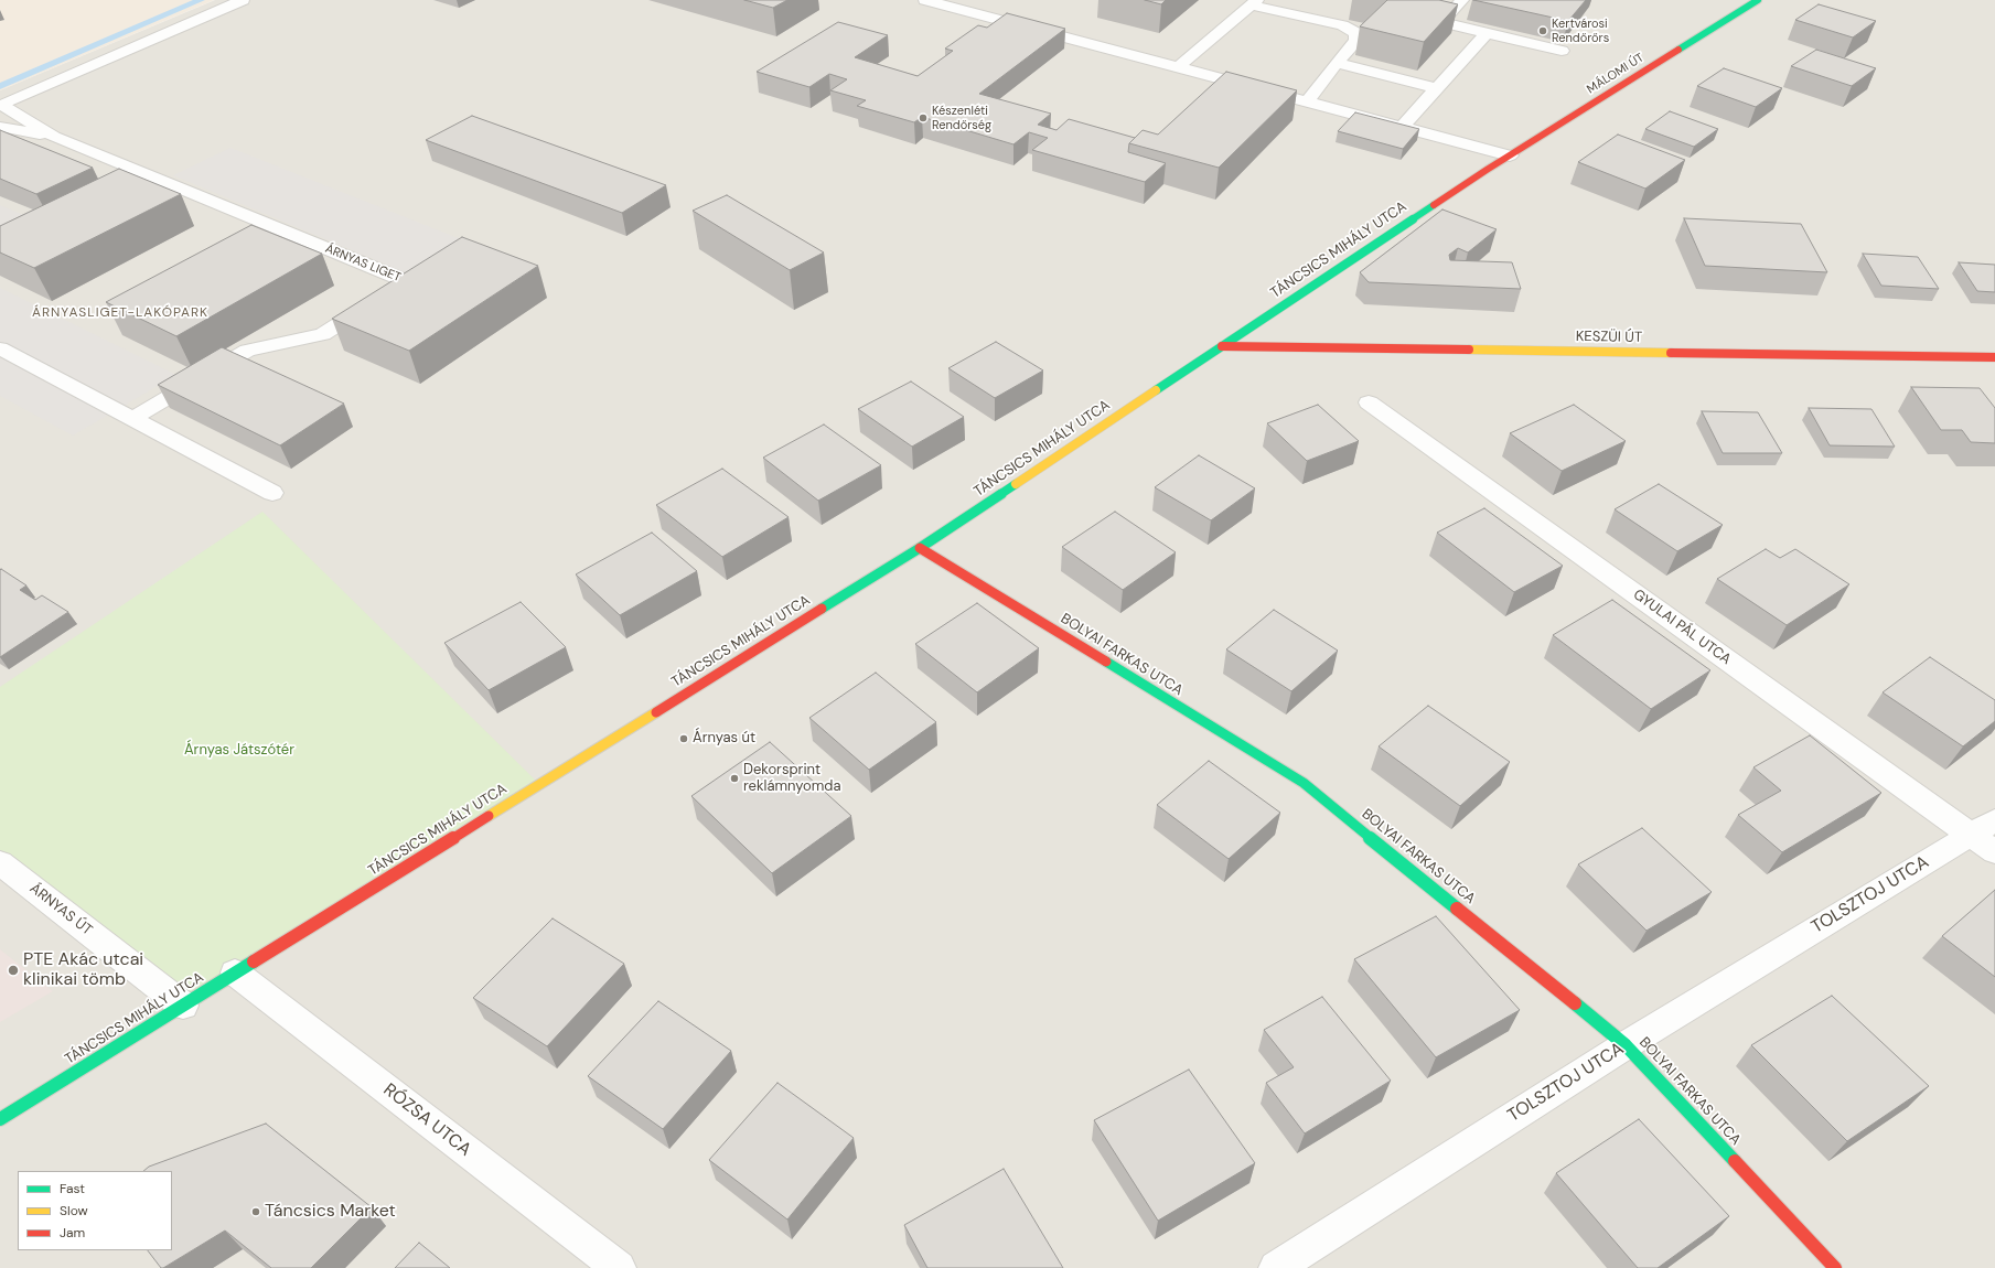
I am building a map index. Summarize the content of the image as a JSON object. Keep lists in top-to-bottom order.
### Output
{
  "streets": {
    "street": [
      "MÁLOMI ÚT",
      "TÁNCSICS MIHÁLY UTCA",
      "ÁRNYAS LIGET",
      "KESZÜI ÚT",
      "GYULAI PÁL UTCA",
      "BOLYAI FARKAS UTCA",
      "TOLSZTOJ UTCA",
      "ÁRNYAS ÚT",
      "RÓZSA UTCA"
    ]
  },
  "crossings": [
    ["MÁLOMI ÚT", "TÁNCSICS MIHÁLY UTCA"],
    ["TÁNCSICS MIHÁLY UTCA", "KESZÜI ÚT"],
    ["TÁNCSICS MIHÁLY UTCA", "BOLYAI FARKAS UTCA"],
    ["TÁNCSICS MIHÁLY UTCA", "ÁRNYAS ÚT"],
    ["TÁNCSICS MIHÁLY UTCA", "RÓZSA UTCA"],
    ["GYULAI PÁL UTCA", "TOLSZTOJ UTCA"],
    ["BOLYAI FARKAS UTCA", "TOLSZTOJ UTCA"]
  ],
  "districts": ["ÁRNYASLIGET-LAKÓPARK"],
  "parks": ["Árnyas Játszótér"],
  "places": [
    "Kertvárosi Rendőrőrs",
    "Készenléti Rendőrség",
    "Árnyas út",
    "Dekorsprint reklámnyomda",
    "PTE Akác utcai klinikai tömb",
    "Táncsics Market"
  ],
  "legend": ["Fast", "Slow", "Jam"]
}
